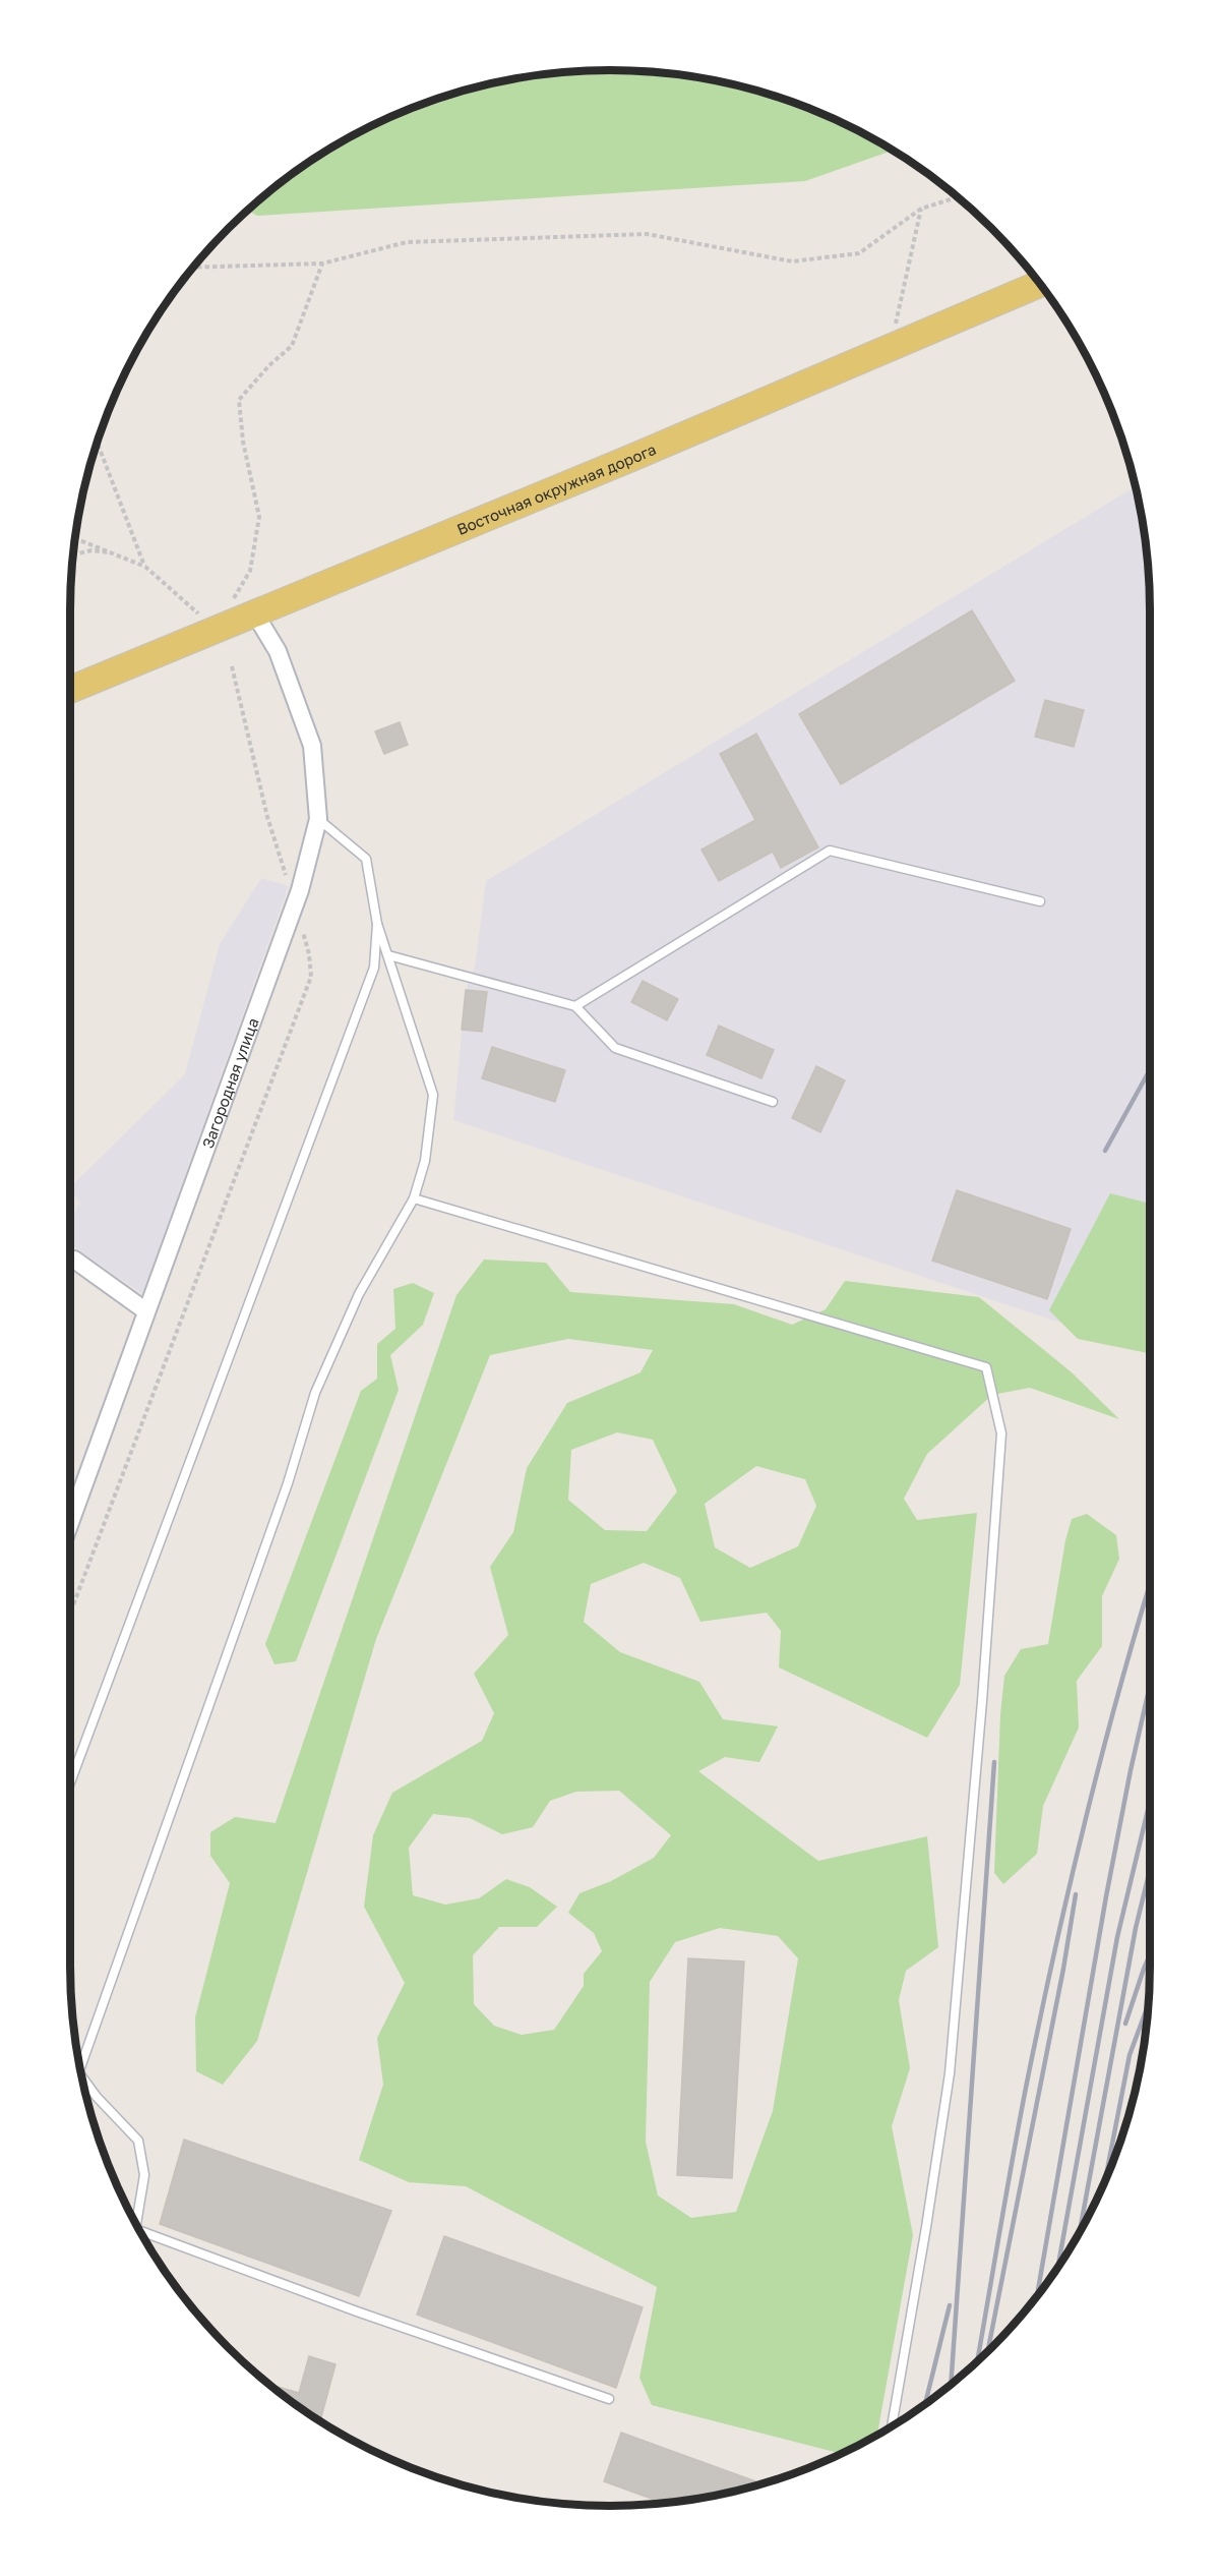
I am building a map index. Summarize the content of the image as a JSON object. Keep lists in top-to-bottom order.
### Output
{
  "streets": {
    "main road": ["Восточная окружная дорога"],
    "street": ["Загородная улица"]
  },
  "crossings": [
    ["Восточная окружная дорога", "Загородная улица"]
  ]
}
